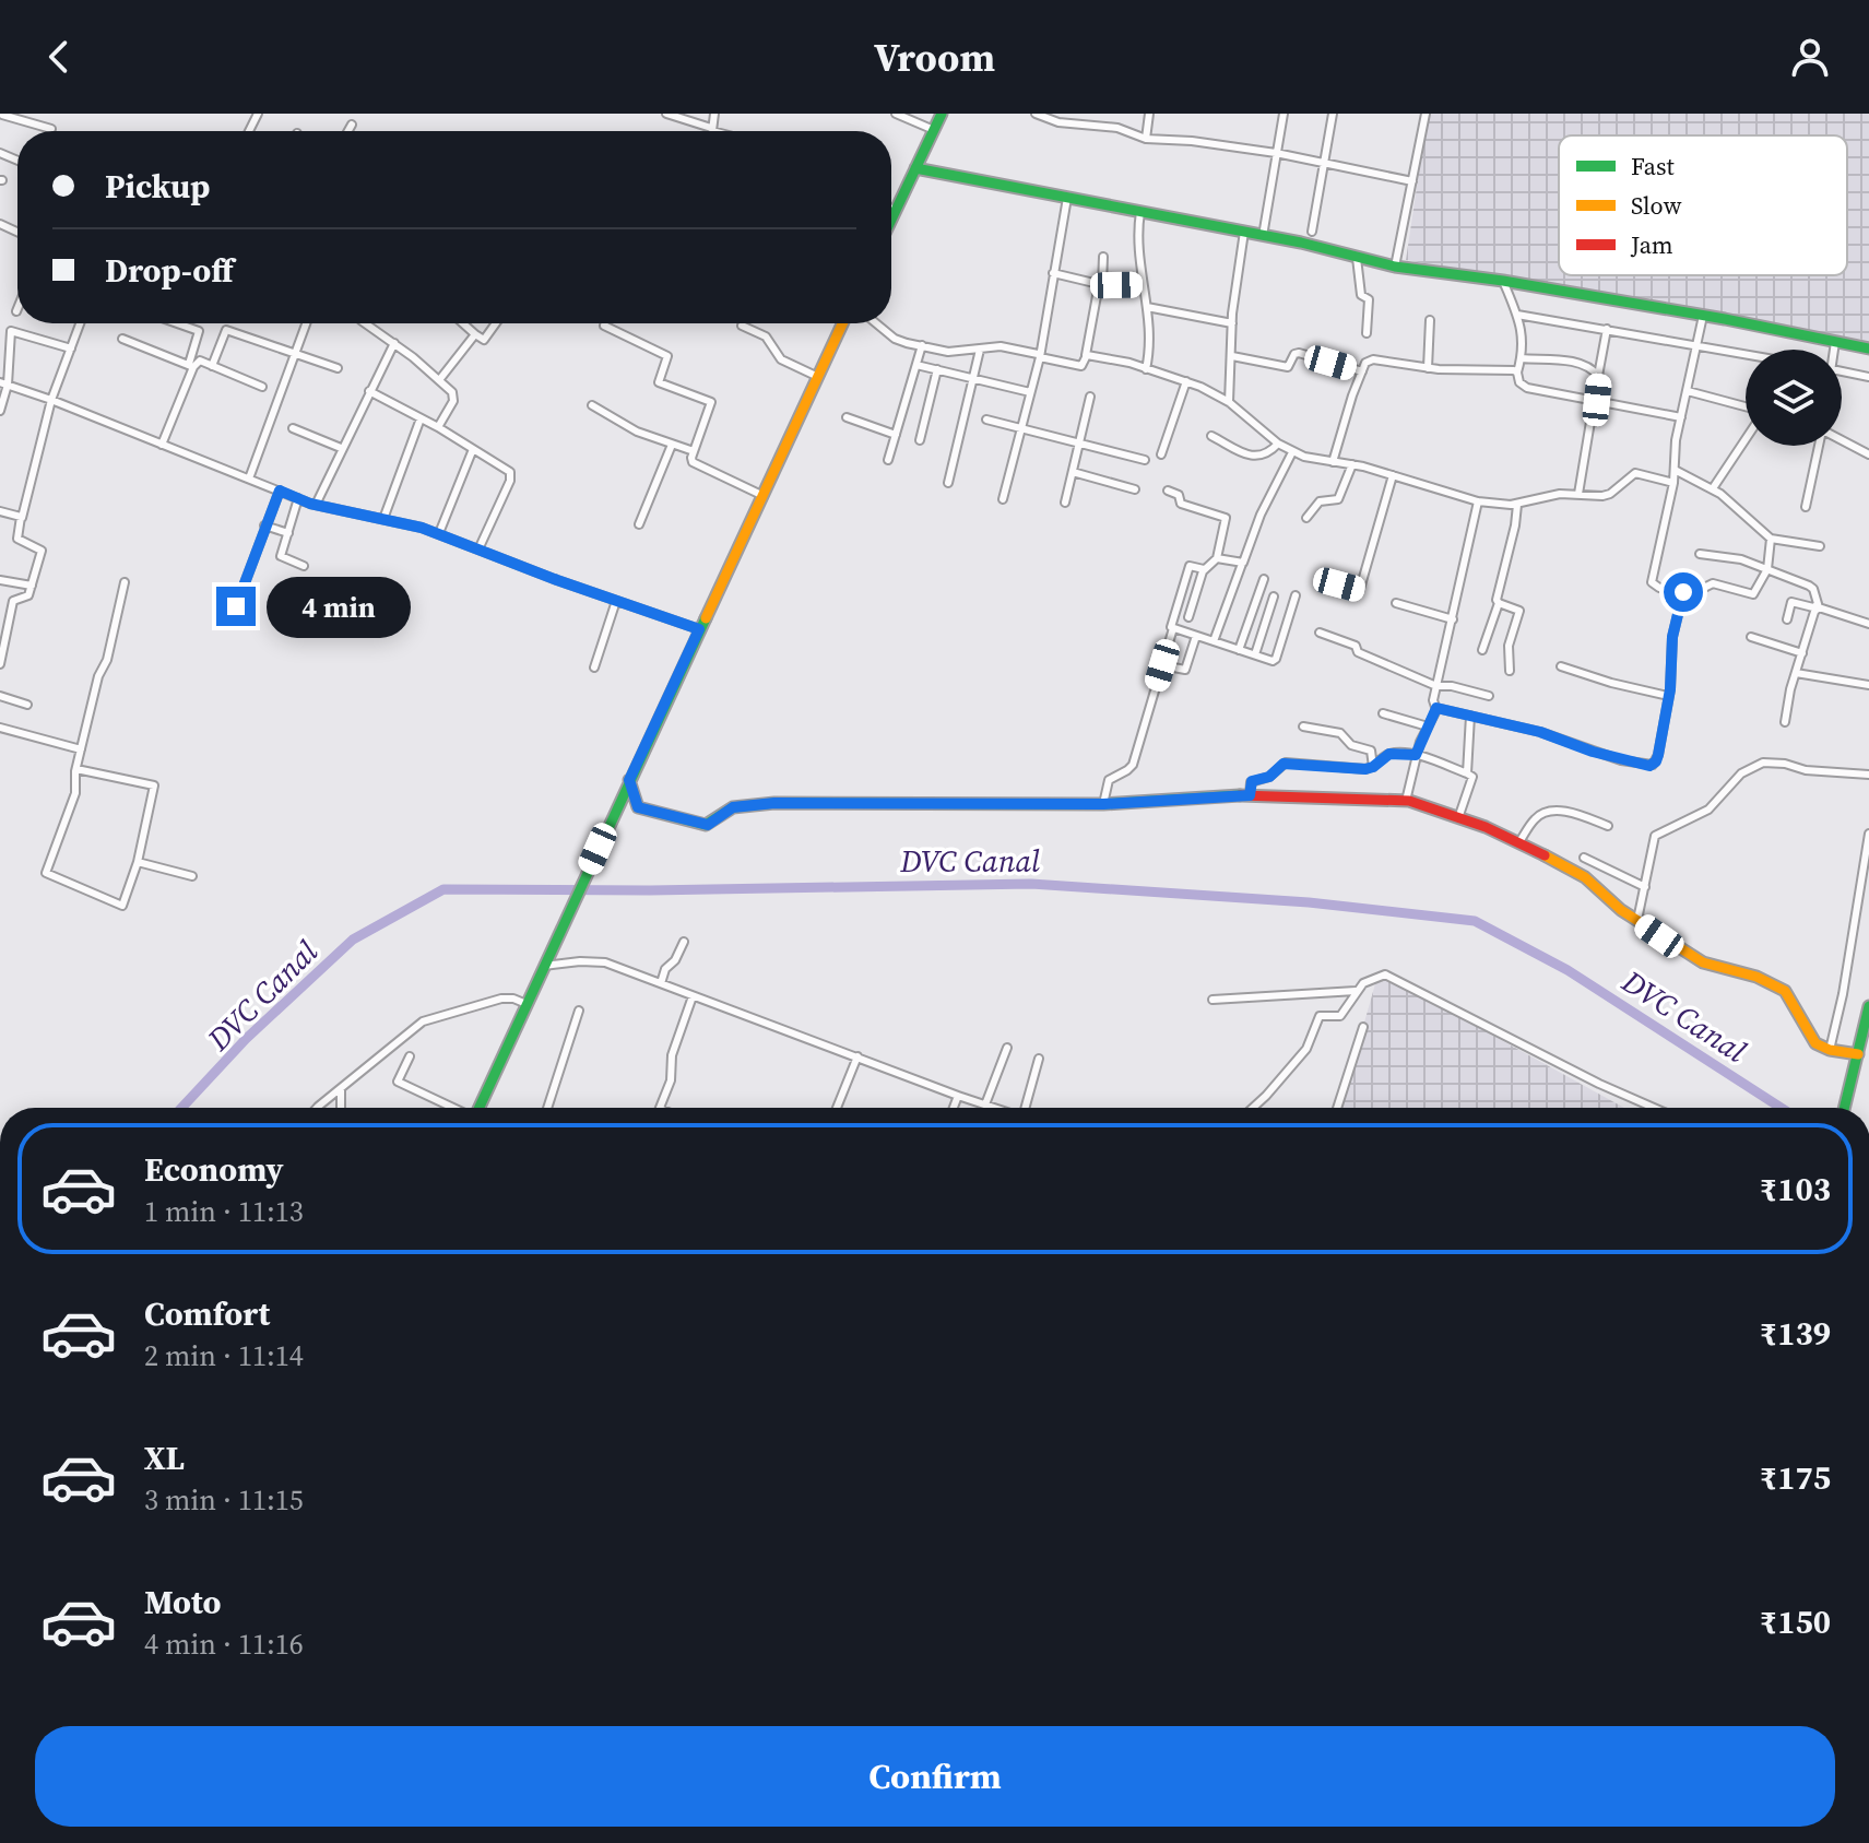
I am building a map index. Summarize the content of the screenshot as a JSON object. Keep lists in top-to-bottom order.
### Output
{
  "water": ["DVC Canal"],
  "legend": ["Fast", "Slow", "Jam"],
  "page": {
    "header": "Vroom",
    "banner": ["Pickup", "Drop-off"],
    "bubble": "4 min",
    "list": [
      {
        "name": "Economy",
        "note": "1 min · 11:13",
        "value": "₹103"
      },
      {
        "name": "Comfort",
        "note": "2 min · 11:14",
        "value": "₹139"
      },
      {
        "name": "XL",
        "note": "3 min · 11:15",
        "value": "₹175"
      },
      {
        "name": "Moto",
        "note": "4 min · 11:16",
        "value": "₹150"
      }
    ],
    "buttons": "Confirm"
  }
}
